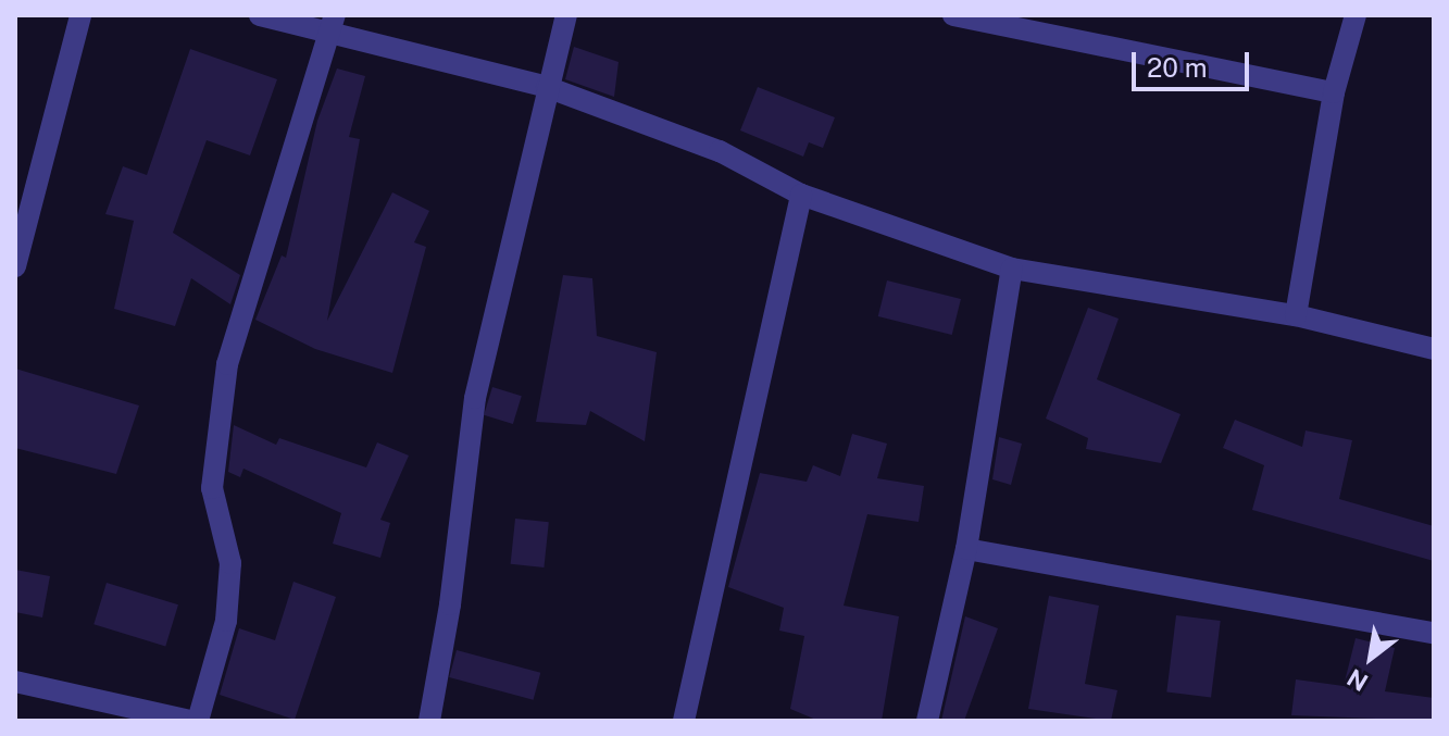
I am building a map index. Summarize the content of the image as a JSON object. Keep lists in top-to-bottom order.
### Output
{
  "scale_bar": "20 m",
  "north": "bottom left"
}
